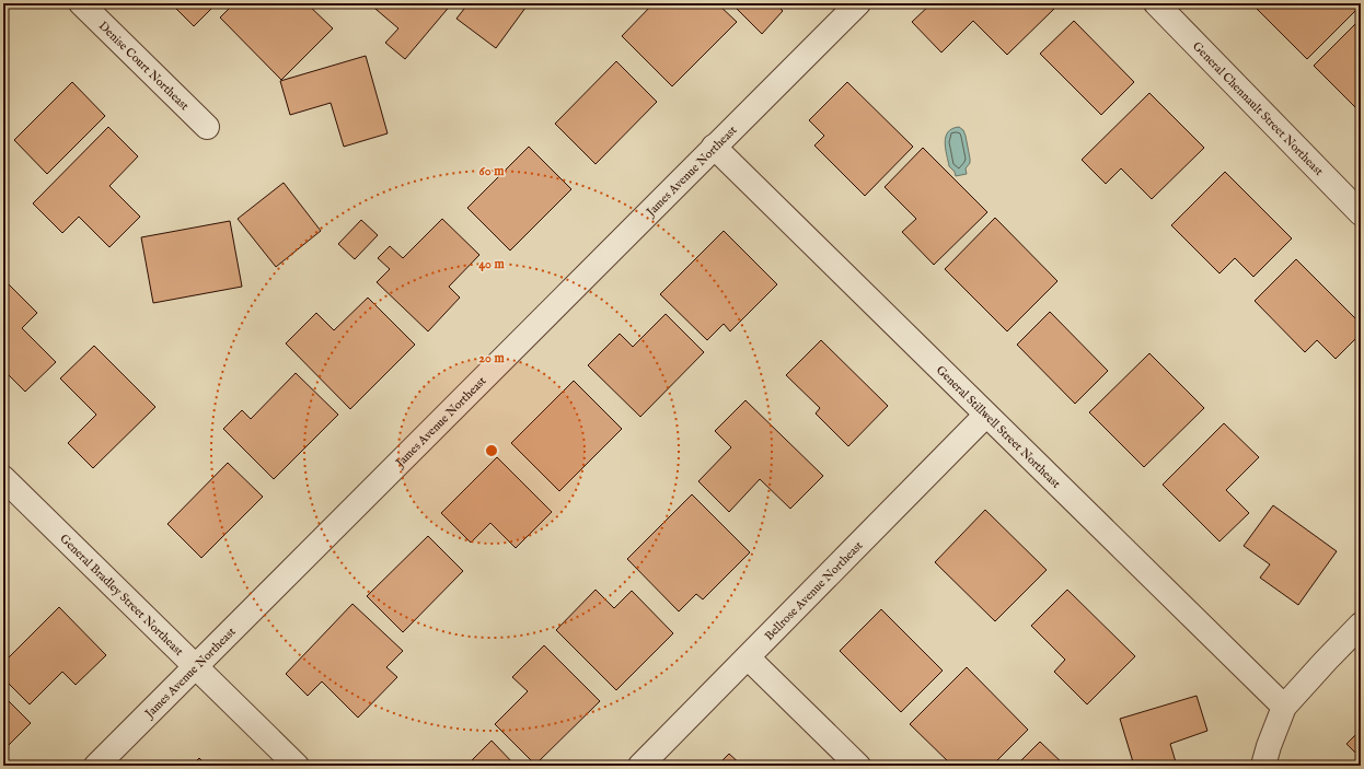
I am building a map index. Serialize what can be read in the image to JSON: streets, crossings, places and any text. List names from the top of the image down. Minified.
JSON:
{"streets":{"street":["Denise Court Northeast","General Chennault Street Northeast","James Avenue Northeast","General Stillwell Street Northeast","Bellrose Avenue Northeast","General Bradley Street Northeast"]},"crossings":[["James Avenue Northeast","General Stillwell Street Northeast"],["James Avenue Northeast","General Bradley Street Northeast"],["General Stillwell Street Northeast","Bellrose Avenue Northeast"]],"rings":["60 m","40 m","20 m"]}
